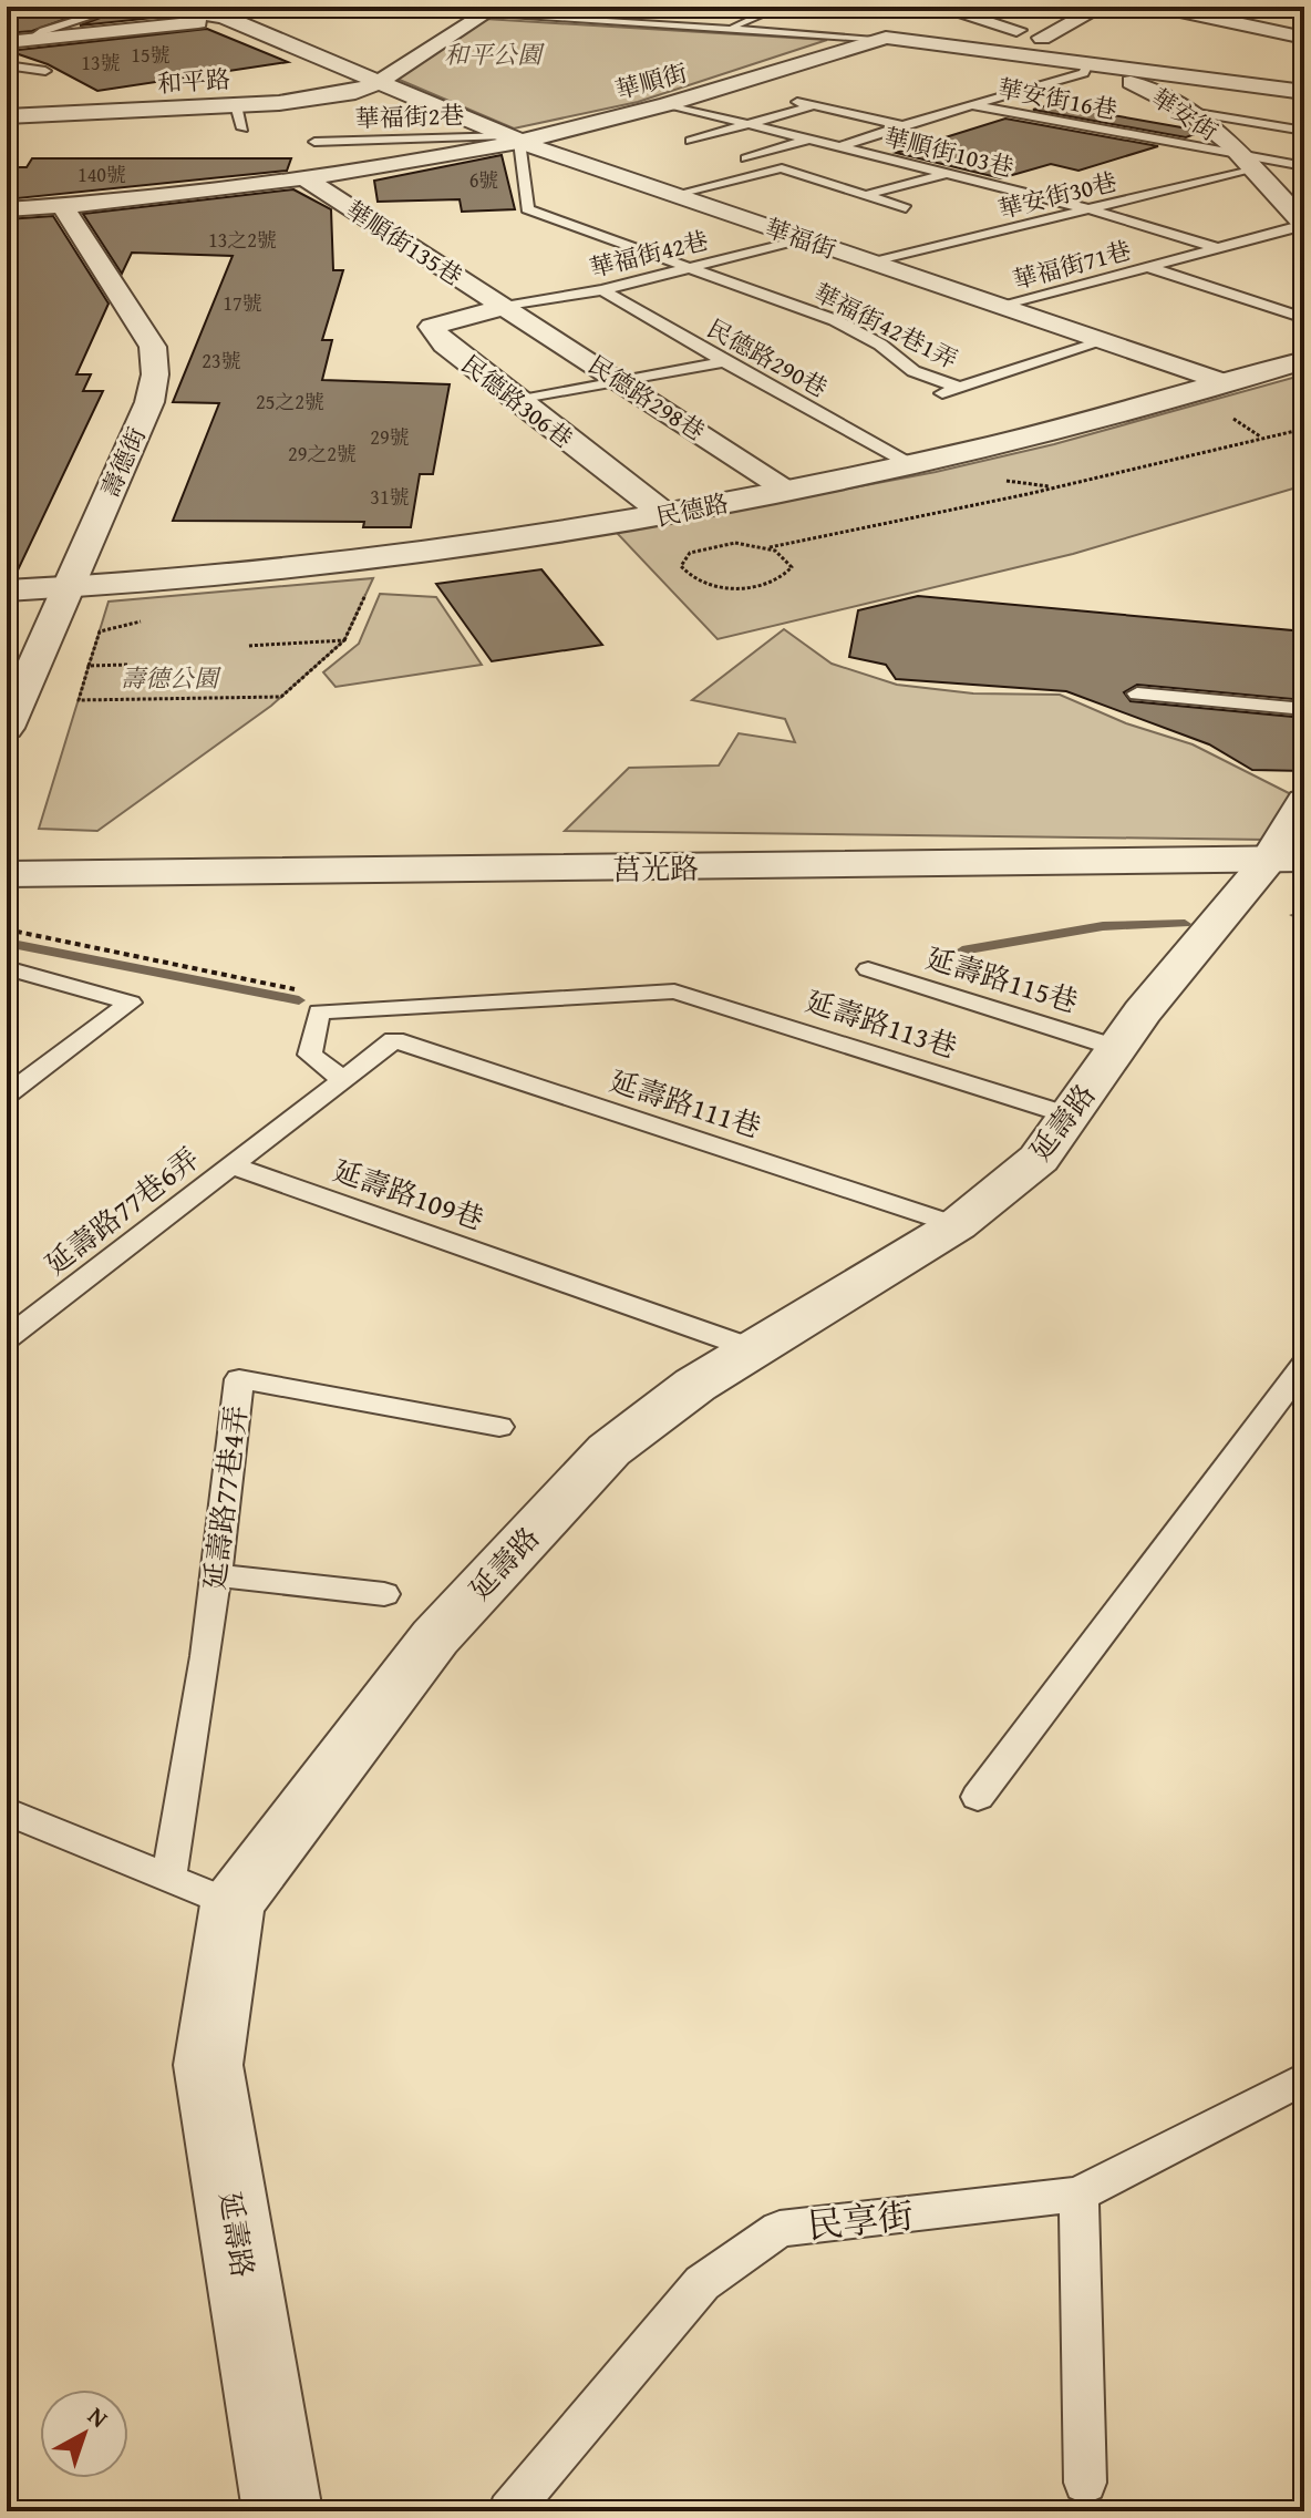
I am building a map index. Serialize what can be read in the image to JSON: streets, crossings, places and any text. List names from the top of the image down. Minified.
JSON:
{"streets":{"street":["和平路","華順街","華安街","華福街","華順街135巷","民德路298巷","民德路306巷","壽德街","民德路","莒光路","延壽路"],"lane":["華安街16巷","華福街2巷","華順街103巷","華安街30巷","華福街42巷","華福街71巷","華福街42巷1弄","民德路290巷","延壽路115巷","延壽路113巷","延壽路111巷","延壽路109巷","延壽路77巷6弄","延壽路77巷4弄","民享街"]},"crossings":[["和平路","華福街"],["華順街","華安街16巷"],["華順街","華安街"],["華順街","華福街2巷"],["華順街","華順街103巷"],["華順街","華福街"],["華順街","華順街135巷"],["華順街","華福街42巷1弄"],["華順街","壽德街"],["華安街16巷","華安街"],["華安街16巷","華順街103巷"],["華安街16巷","華安街30巷"],["華安街","華安街30巷"],["華福街2巷","華福街"],["華福街2巷","華福街42巷1弄"],["華順街103巷","華安街30巷"],["華安街30巷","華福街"],["華福街","華福街42巷"],["華福街","華福街71巷"],["華福街","華福街42巷1弄"],["華福街","民德路"],["華順街135巷","華福街42巷"],["華順街135巷","民德路298巷"],["華順街135巷","民德路306巷"],["華福街42巷","華福街42巷1弄"],["華福街42巷","民德路290巷"],["華福街42巷","民德路298巷"],["華福街42巷","民德路306巷"],["民德路290巷","民德路"],["民德路298巷","民德路306巷"],["民德路298巷","民德路"],["民德路306巷","民德路"],["壽德街","民德路"],["莒光路","延壽路"],["延壽路115巷","延壽路"],["延壽路113巷","延壽路"],["延壽路111巷","延壽路"],["延壽路","延壽路109巷"],["延壽路109巷","延壽路77巷6弄"]],"parks":["和平公園","壽德公園"],"house_numbers":["15號","13號","140號","6號","13之2號","17號","23號","25之2號","29號","29之2號","31號"],"north":"top right"}
